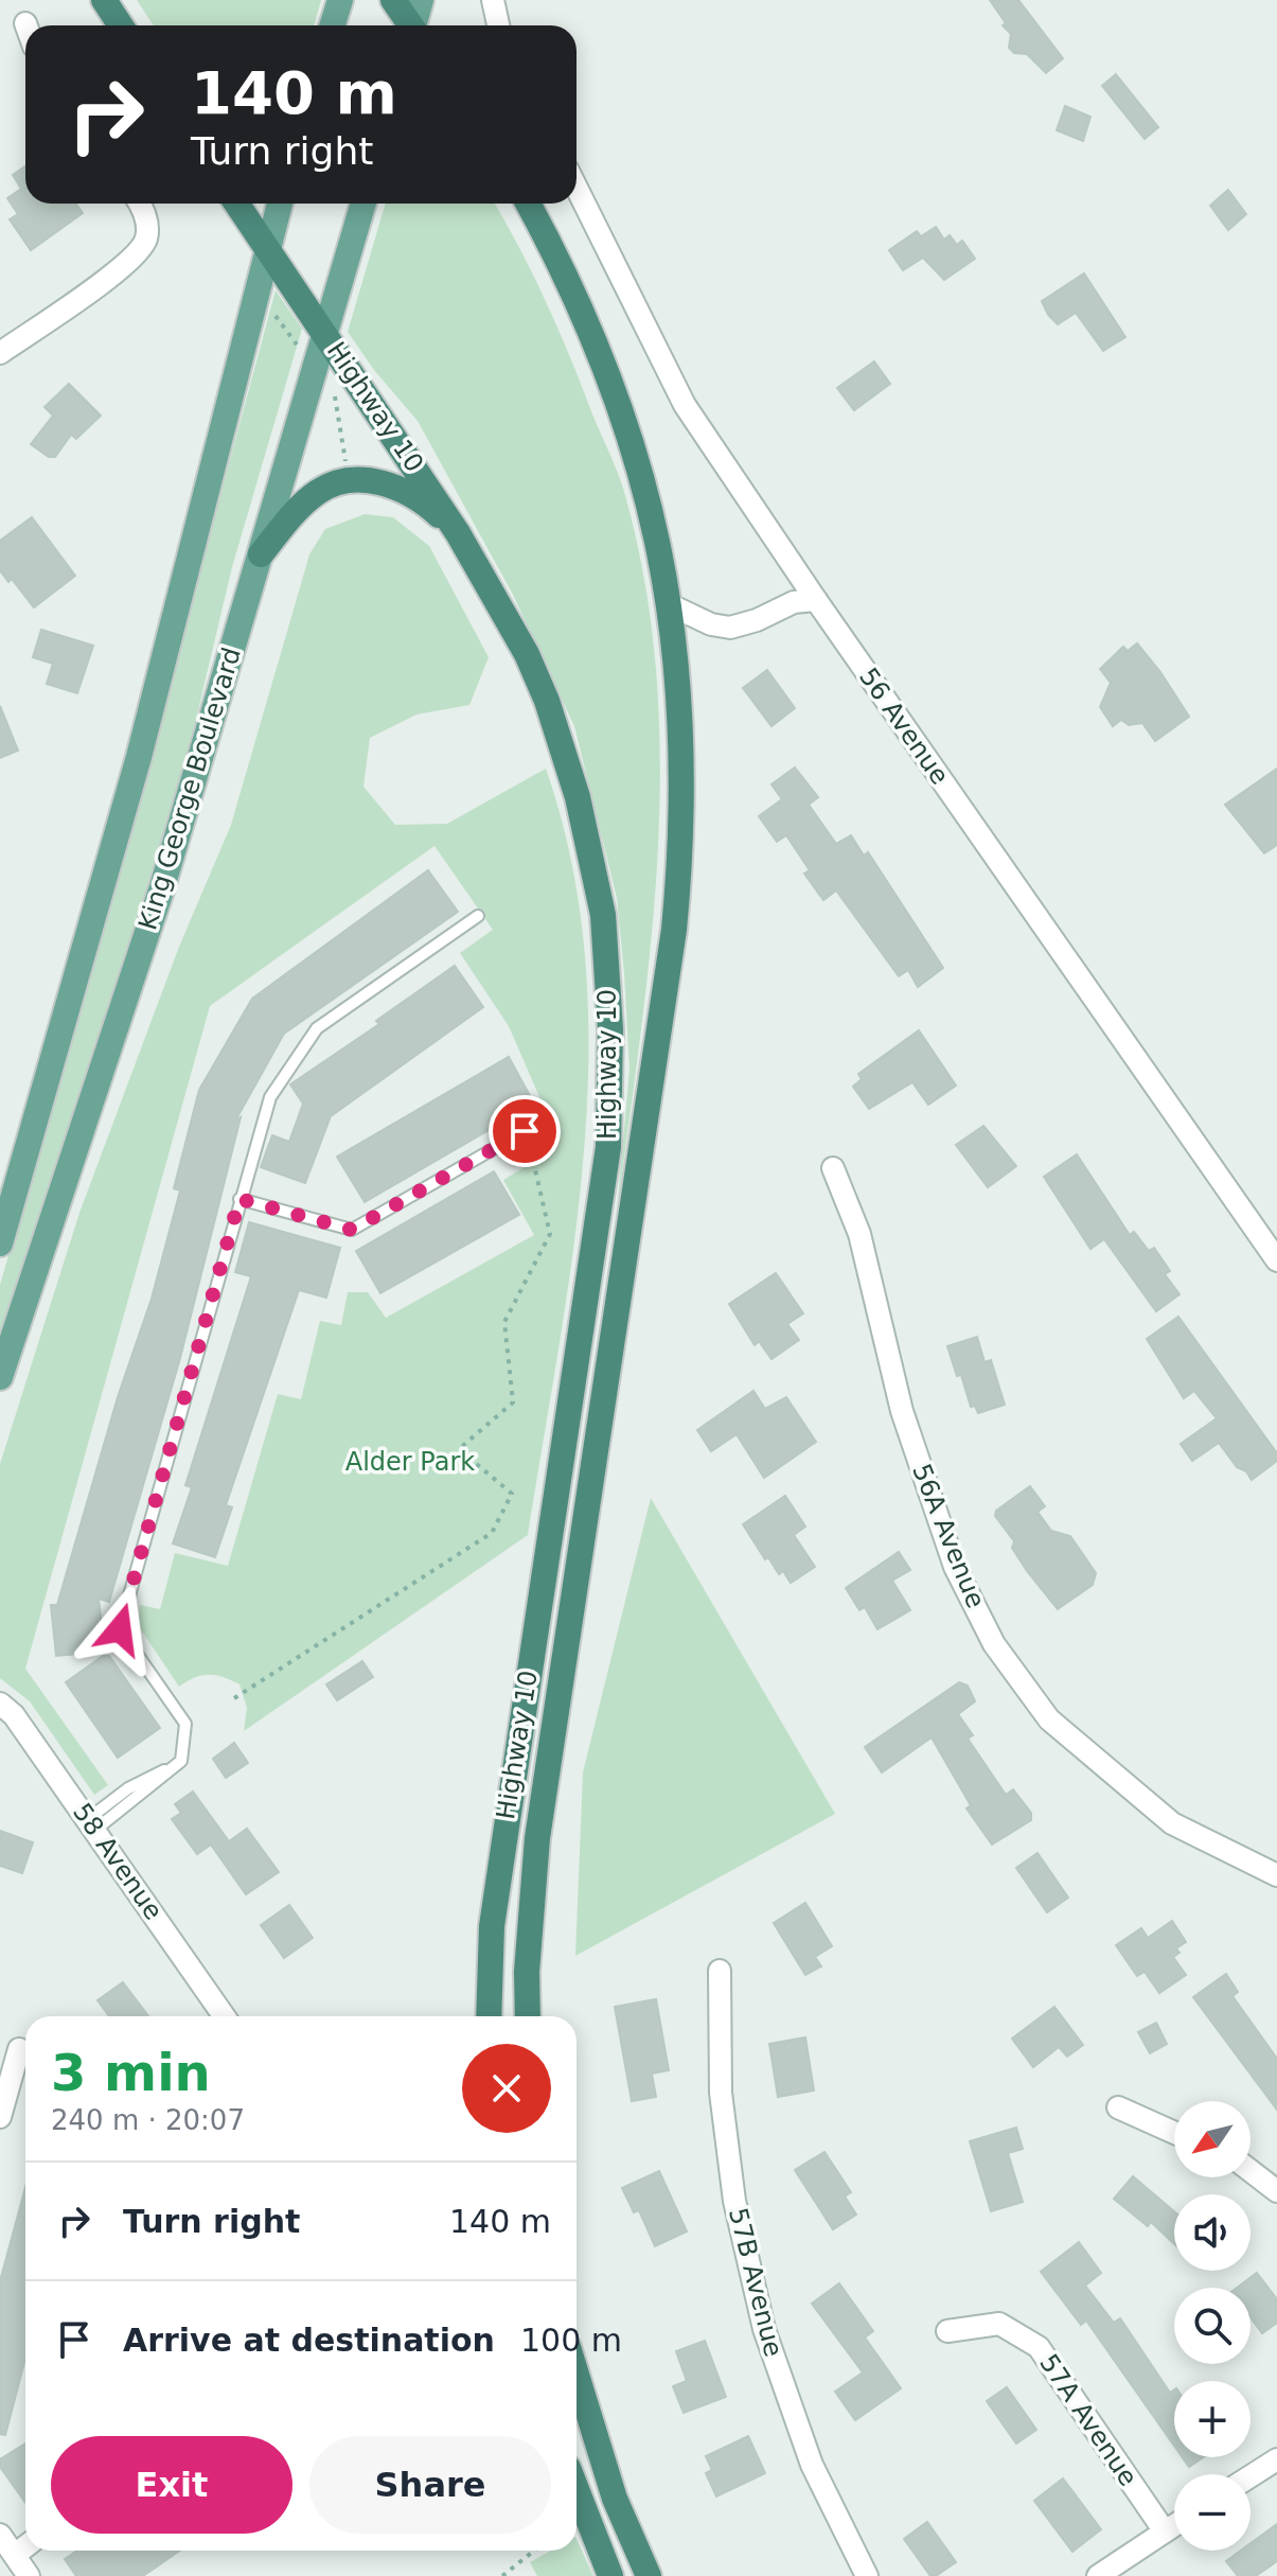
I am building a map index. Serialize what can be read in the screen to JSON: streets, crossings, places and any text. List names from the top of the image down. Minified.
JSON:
{"streets":{"highway":["Highway 10"],"main road":["King George Boulevard"],"street":["56 Avenue","56A Avenue","58 Avenue","57B Avenue","57A Avenue"]},"crossings":[["Highway 10","King George Boulevard"]],"parks":["Alder Park"],"north":"bottom left","page":{"turn":["140 m","Turn right"],"heading":["3 min","240 m · 20:07"],"map_buttons":["+","−"],"list":[{"name":"Turn right","value":"140 m"},{"name":"Arrive at destination","value":"100 m"}],"buttons":["Exit","Share"]}}
